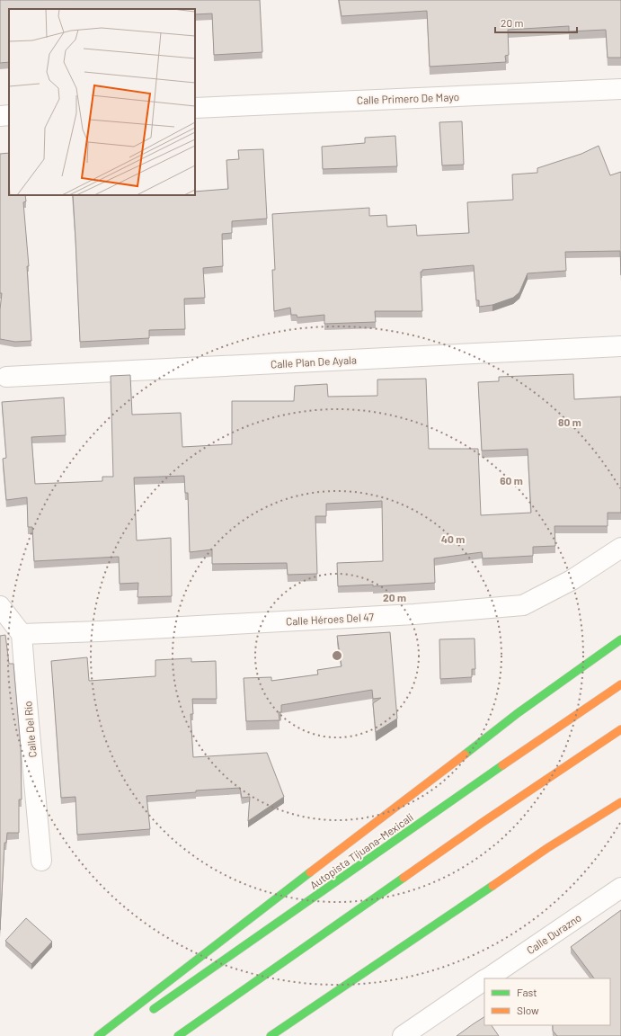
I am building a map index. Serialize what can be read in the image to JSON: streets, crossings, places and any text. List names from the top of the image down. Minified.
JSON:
{"streets":{"highway":["Autopista Tijuana-Mexicali"],"street":["Calle Primero De Mayo","Calle Plan De Ayala","Calle Héroes Del 47","Calle Del Río","Calle Durazno"]},"crossings":[["Calle Héroes Del 47","Calle Del Río"]],"legend":["Fast","Slow"],"scale_bar":"20 m","rings":["80 m","60 m","40 m","20 m"]}
